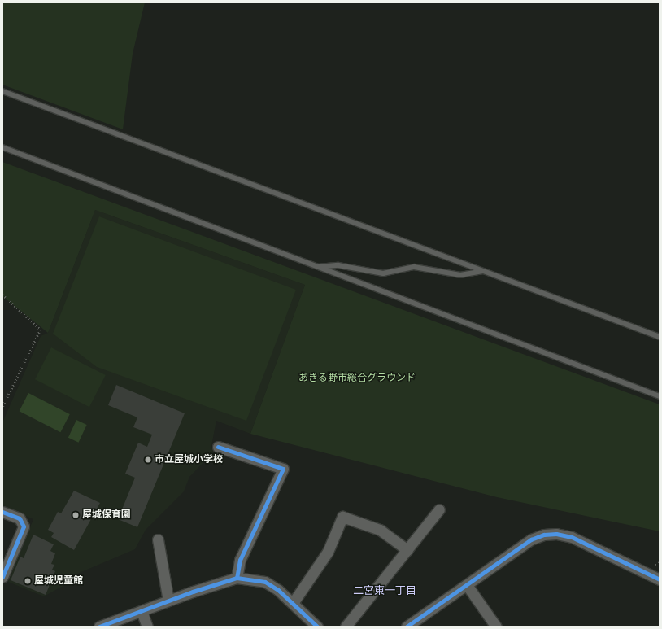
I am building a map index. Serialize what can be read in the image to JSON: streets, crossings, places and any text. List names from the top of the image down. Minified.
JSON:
{"districts":["二宮東一丁目"],"parks":["あきる野市総合グラウンド"],"places":["市立屋城小学校","屋城保育園","屋城児童館"]}
